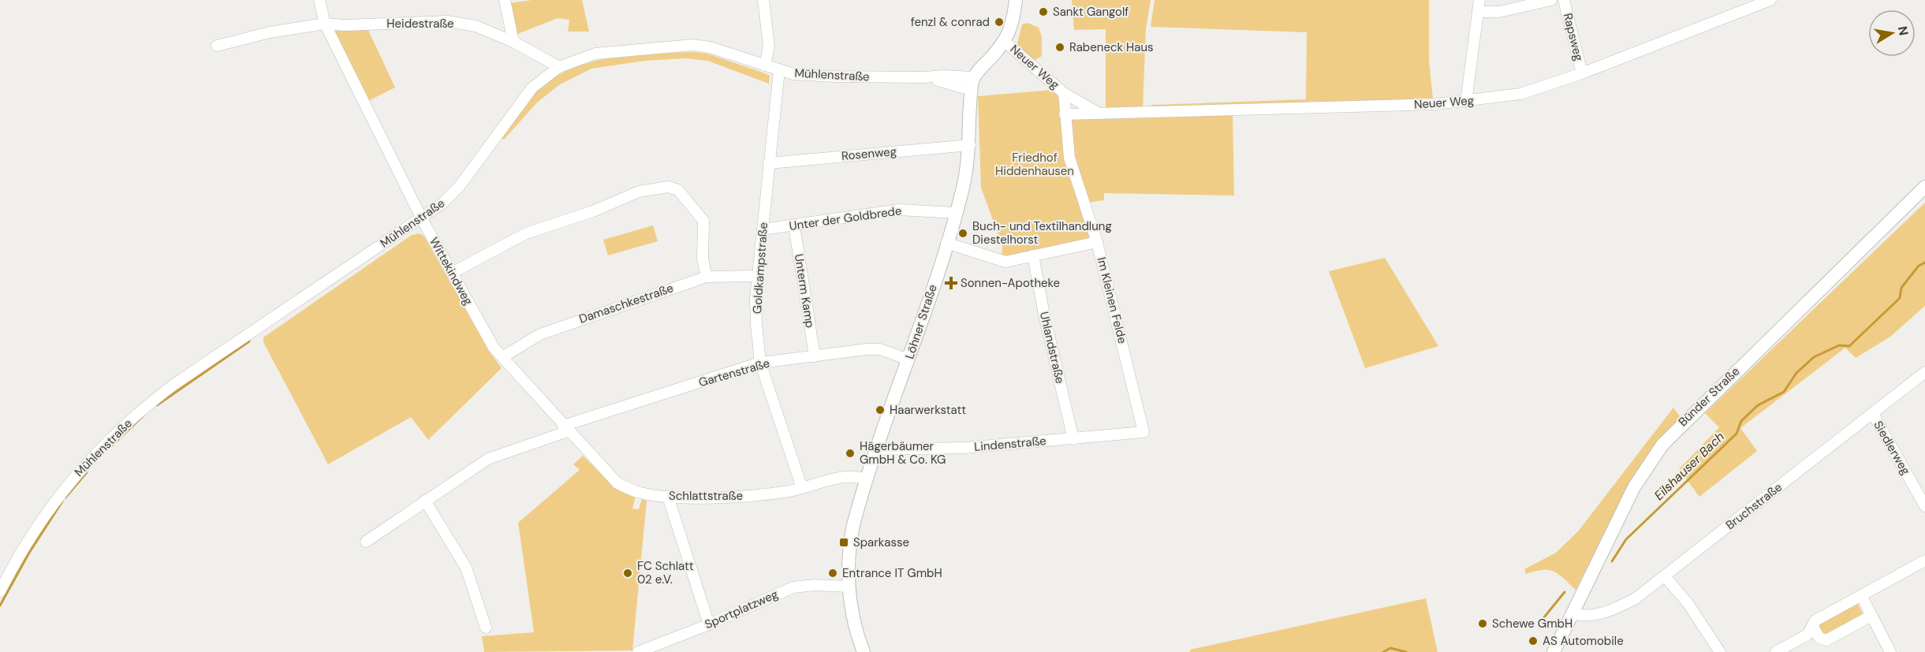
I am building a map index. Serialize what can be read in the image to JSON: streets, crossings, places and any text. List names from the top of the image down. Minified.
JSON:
{"streets":{"main road":["Löhner Straße","Bünder Straße"],"street":["Heidestraße","Rapsweg","Neuer Weg","Mühlenstraße","Rosenweg","Unter der Goldbrede","Goldkampstraße","Wittekindweg","Unterm Kamp","Im Kleinen Felde","Damaschkestraße","Uhlandstraße","Gartenstraße","Lindenstraße","Siedlerweg","Schlattstraße","Bruchstraße","Sportplatzweg"]},"crossings":[["Heidestraße","Mühlenstraße"],["Heidestraße","Wittekindweg"],["Rapsweg","Neuer Weg"],["Neuer Weg","Im Kleinen Felde"],["Mühlenstraße","Goldkampstraße"],["Mühlenstraße","Wittekindweg"],["Mühlenstraße","Löhner Straße"],["Rosenweg","Goldkampstraße"],["Rosenweg","Löhner Straße"],["Unter der Goldbrede","Goldkampstraße"],["Unter der Goldbrede","Unterm Kamp"],["Unter der Goldbrede","Löhner Straße"],["Goldkampstraße","Damaschkestraße"],["Goldkampstraße","Gartenstraße"],["Goldkampstraße","Schlattstraße"],["Wittekindweg","Damaschkestraße"],["Wittekindweg","Gartenstraße"],["Wittekindweg","Schlattstraße"],["Unterm Kamp","Gartenstraße"],["Im Kleinen Felde","Lindenstraße"],["Löhner Straße","Gartenstraße"],["Löhner Straße","Lindenstraße"],["Löhner Straße","Schlattstraße"],["Löhner Straße","Sportplatzweg"],["Uhlandstraße","Lindenstraße"],["Gartenstraße","Schlattstraße"],["Bünder Straße","Bruchstraße"],["Siedlerweg","Bruchstraße"]],"water":["Eilshauser Bach"],"parks":["Friedhof Hiddenhausen"],"places":{"other":["Sankt Gangolf","fenzl & conrad","Rabeneck Haus","Buch- und Textilhandlung Diestelhorst","Haarwerkstatt","Hägerbäumer GmbH & Co. KG","FC Schlatt 02 e.V.","Entrance IT GmbH","Schewe GmbH","AS Automobile"],"health":["Sonnen-Apotheke"],"transit":["Sparkasse"]},"north":"right"}
